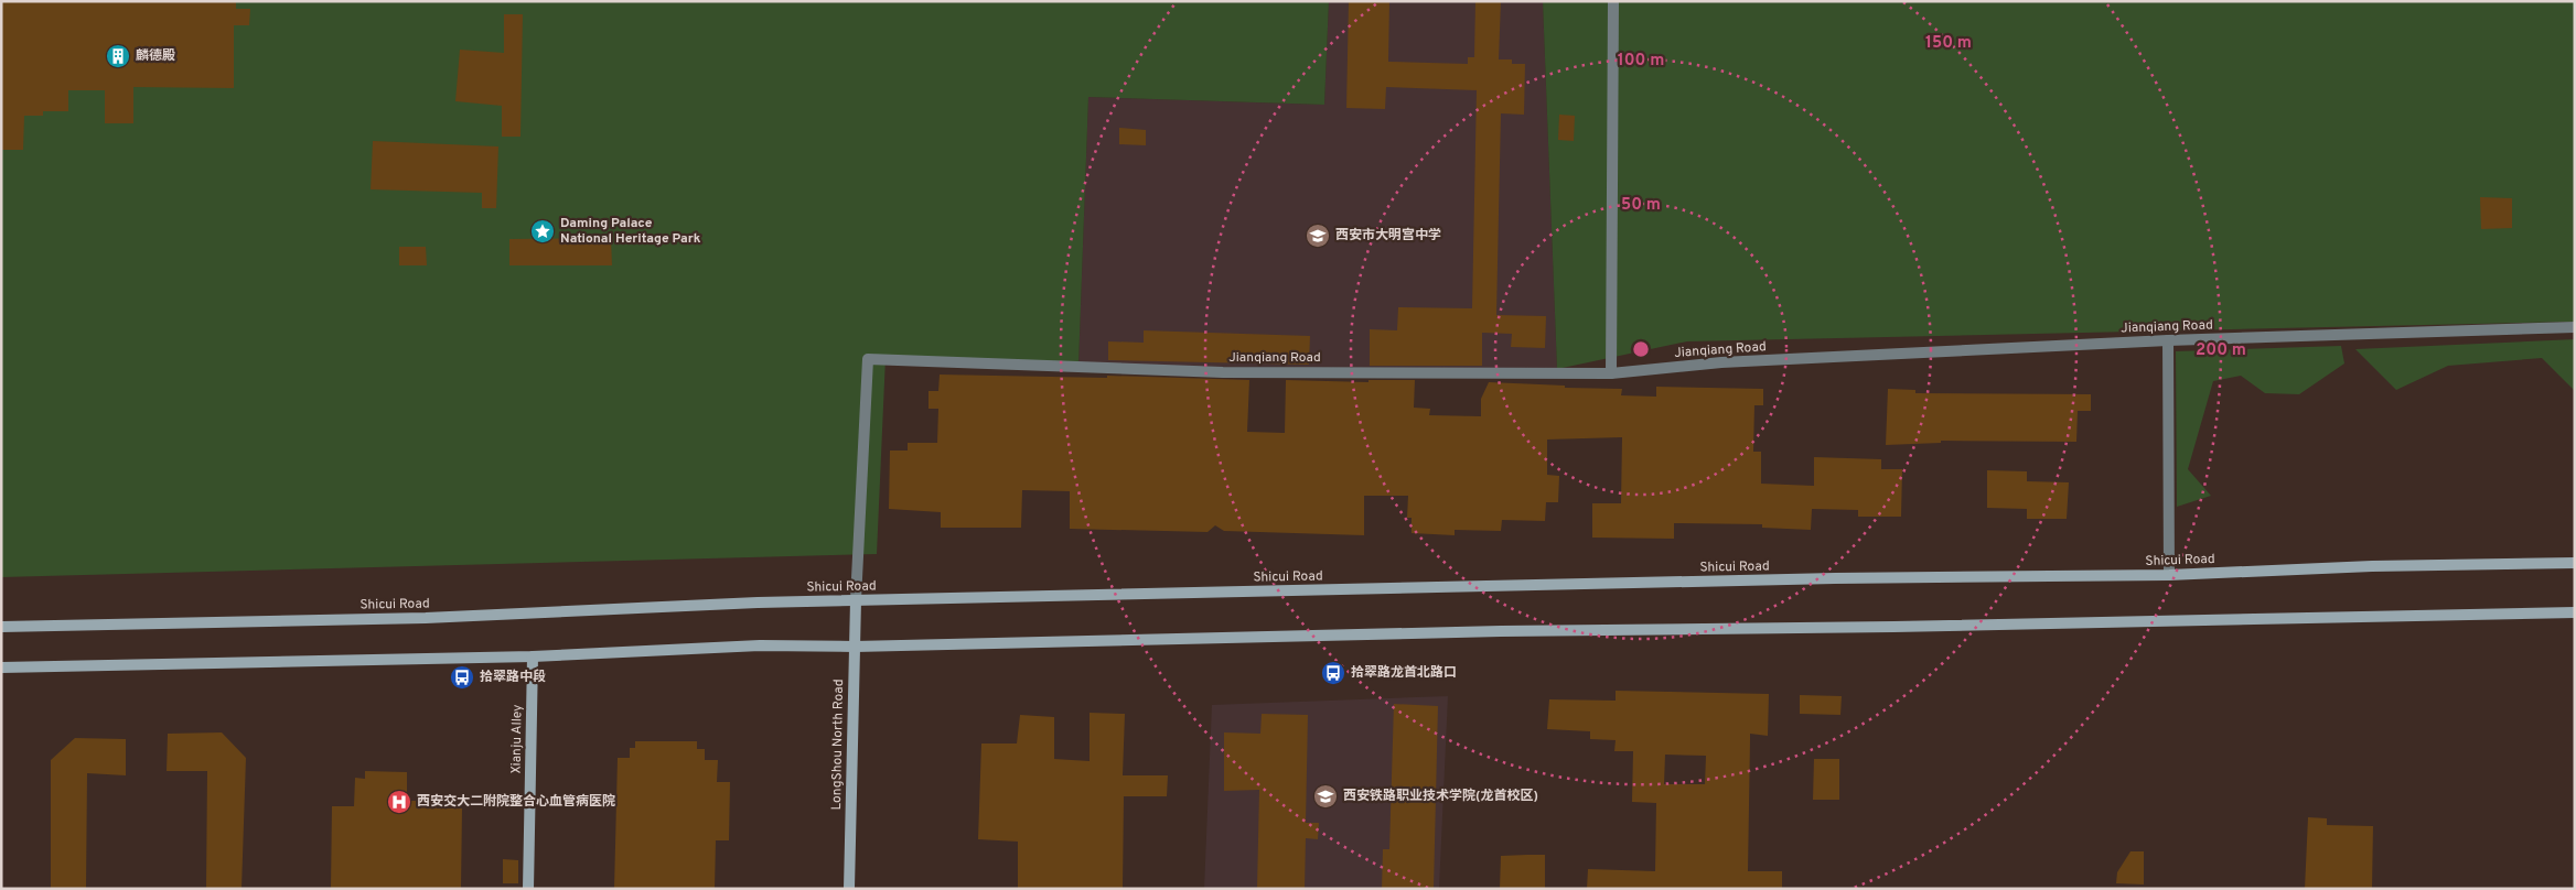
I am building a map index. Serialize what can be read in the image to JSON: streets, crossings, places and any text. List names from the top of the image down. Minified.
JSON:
{"streets":{"main road":["Shicui Road","Xianju Alley","LongShou North Road"],"street":["Jianqiang Road"]},"crossings":[["Jianqiang Road","Shicui Road"],["Jianqiang Road","LongShou North Road"],["Shicui Road","LongShou North Road"]],"places":{"building":["麟德殿"],"place":["Daming Palace National Heritage Park"],"school or university":["西安市大明宫中学","西安铁路职业技术学院(龙首校区)"],"bus stop":["拾翠路龙首北路口","拾翠路中段"],"hospital":["西安交大二附院整合心血管病医院"]},"rings":["150 m","100 m","50 m","200 m"]}
